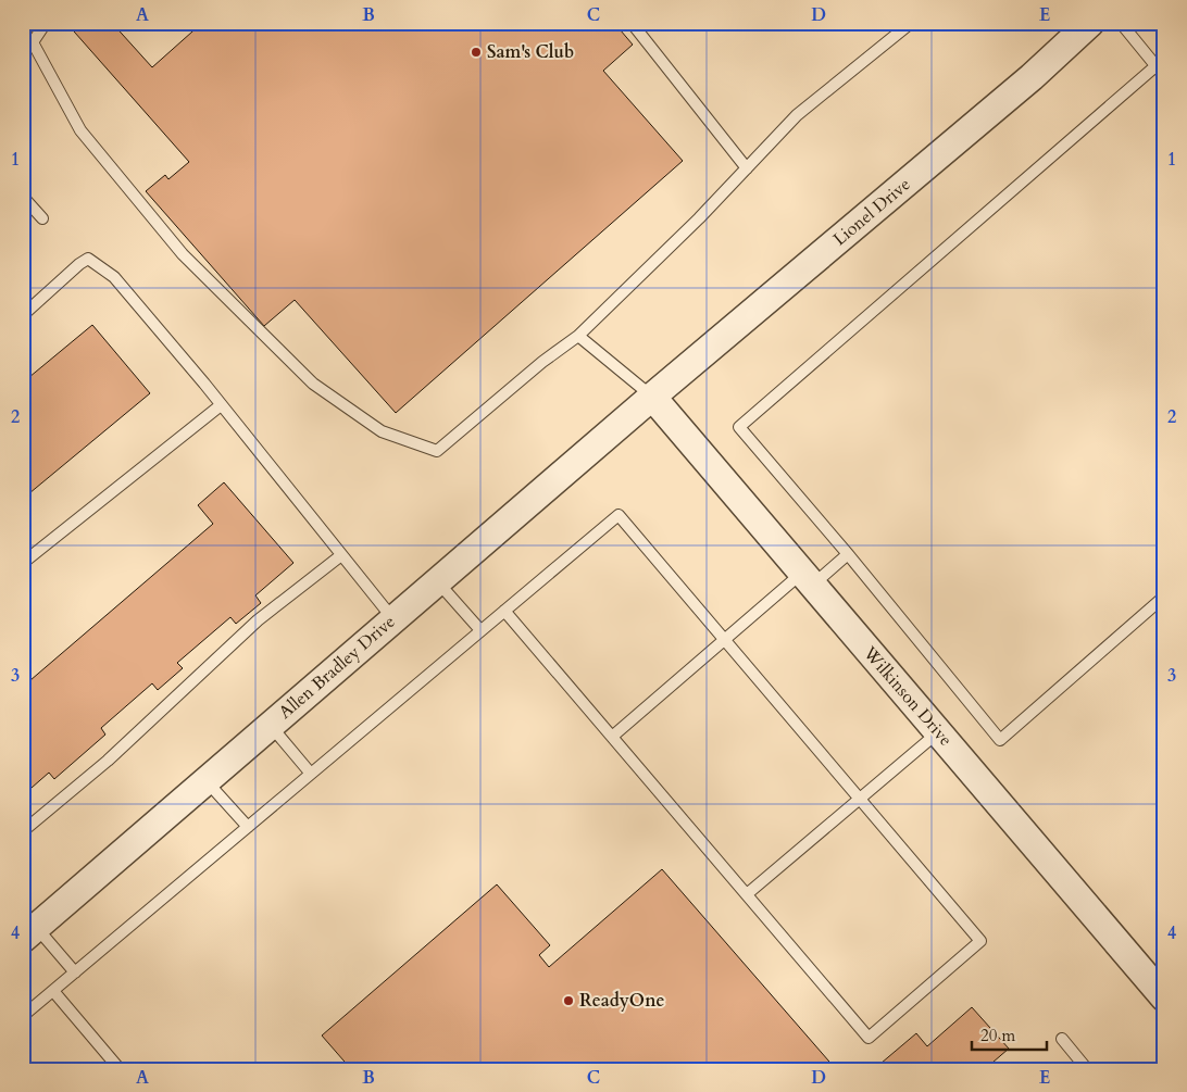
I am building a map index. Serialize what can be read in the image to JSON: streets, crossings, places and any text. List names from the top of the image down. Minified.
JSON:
{"streets":{"street":["Lionel Drive","Allen Bradley Drive","Wilkinson Drive"]},"crossings":[["Lionel Drive","Allen Bradley Drive"],["Lionel Drive","Wilkinson Drive"],["Allen Bradley Drive","Wilkinson Drive"]],"places":["Sam's Club","ReadyOne"],"scale_bar":"20 m","grid":{"columns":["A","B","C","D","E"],"rows":["1","2","3","4"]}}
